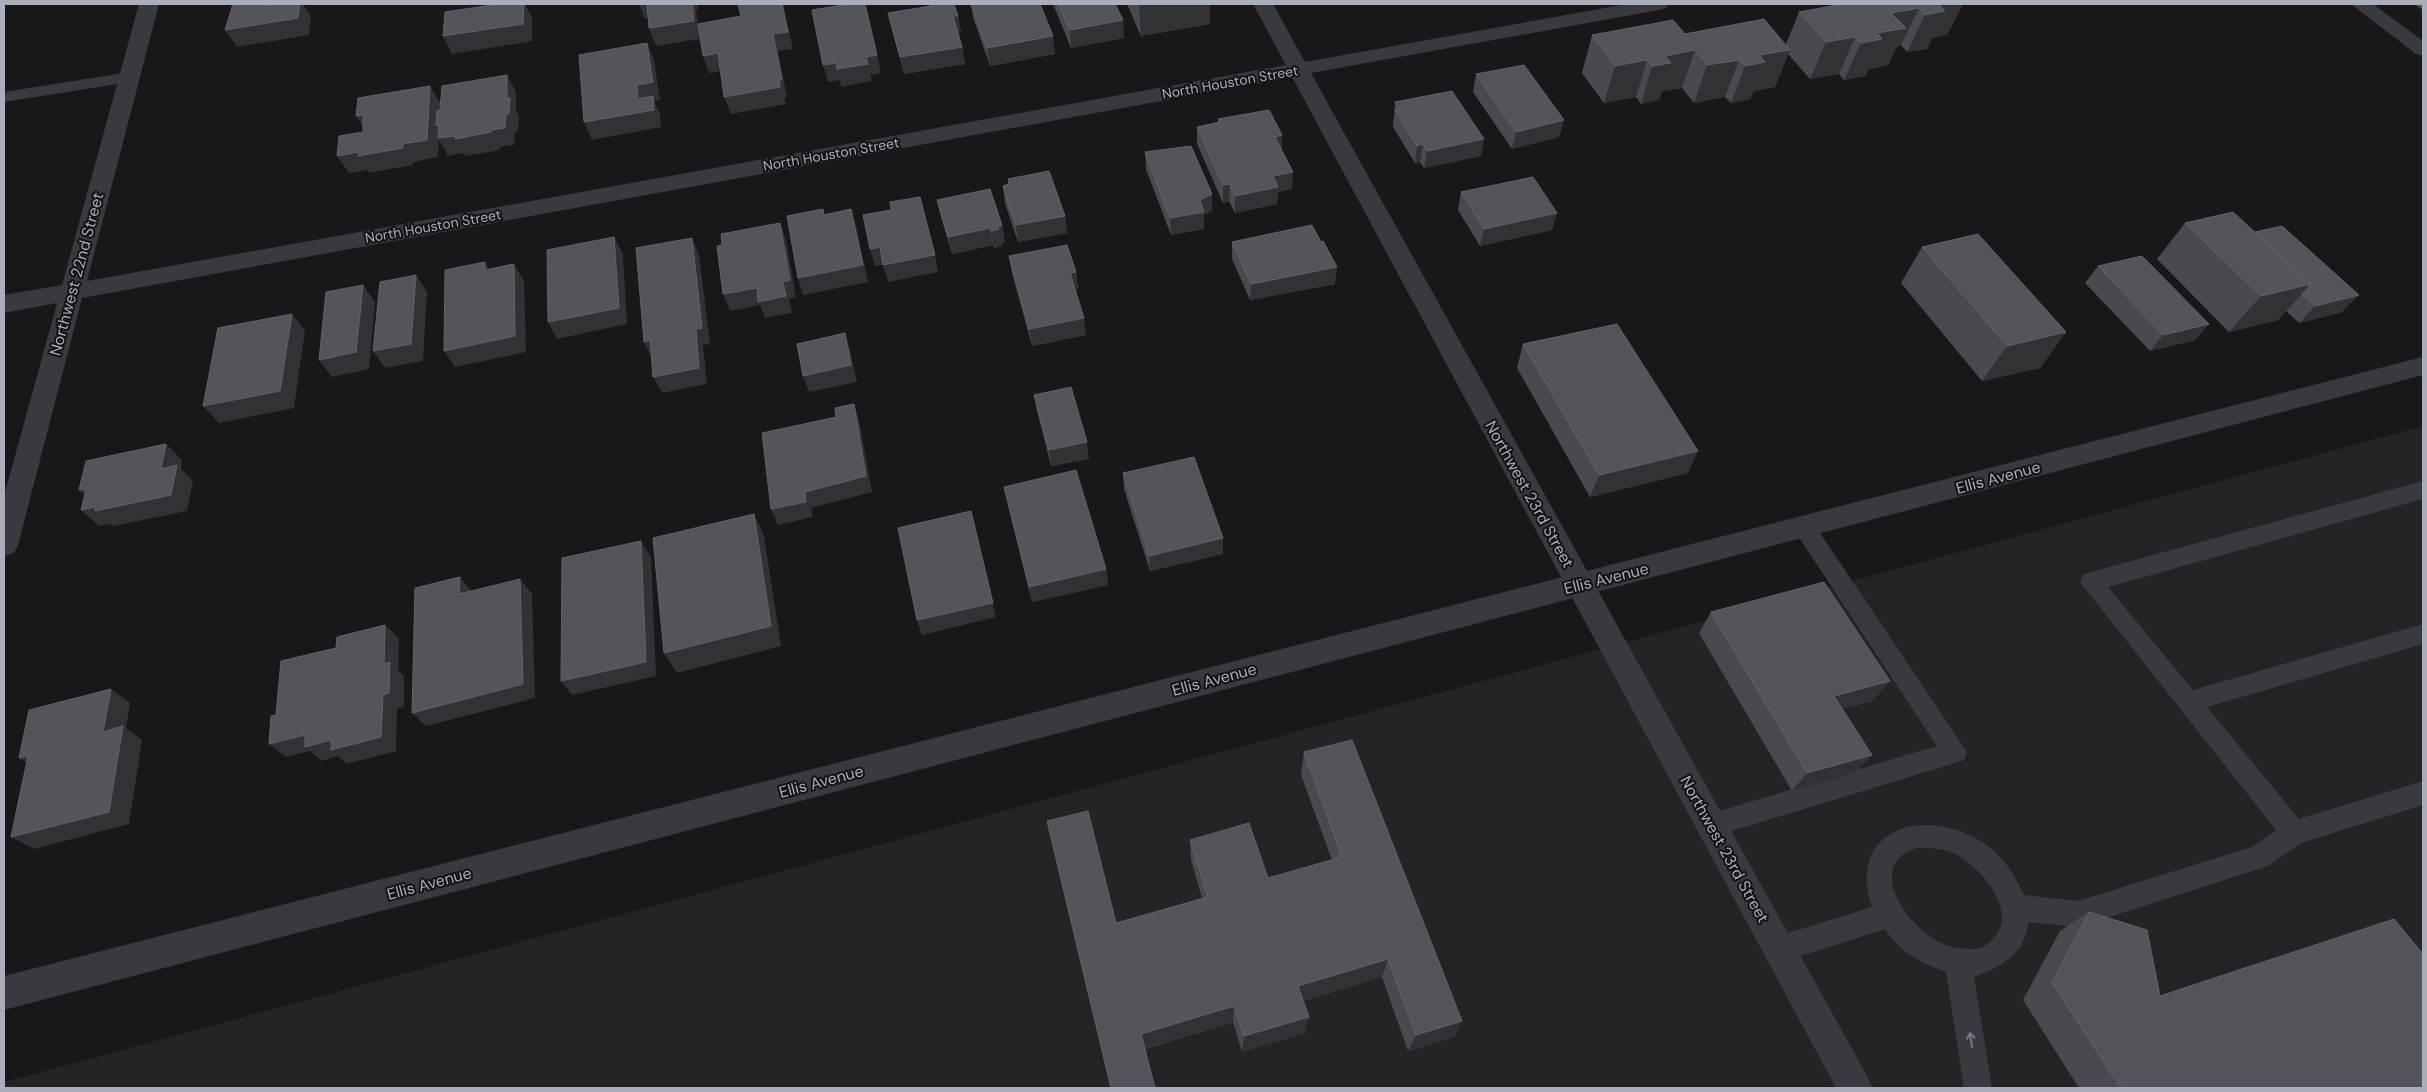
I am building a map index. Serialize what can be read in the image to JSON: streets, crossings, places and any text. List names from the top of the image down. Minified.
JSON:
{"streets":{"street":["North Houston Street","Northwest 22nd Street","Ellis Avenue","Northwest 23rd Street"]},"crossings":[["North Houston Street","Northwest 22nd Street"],["North Houston Street","Northwest 23rd Street"],["Ellis Avenue","Northwest 23rd Street"]]}
